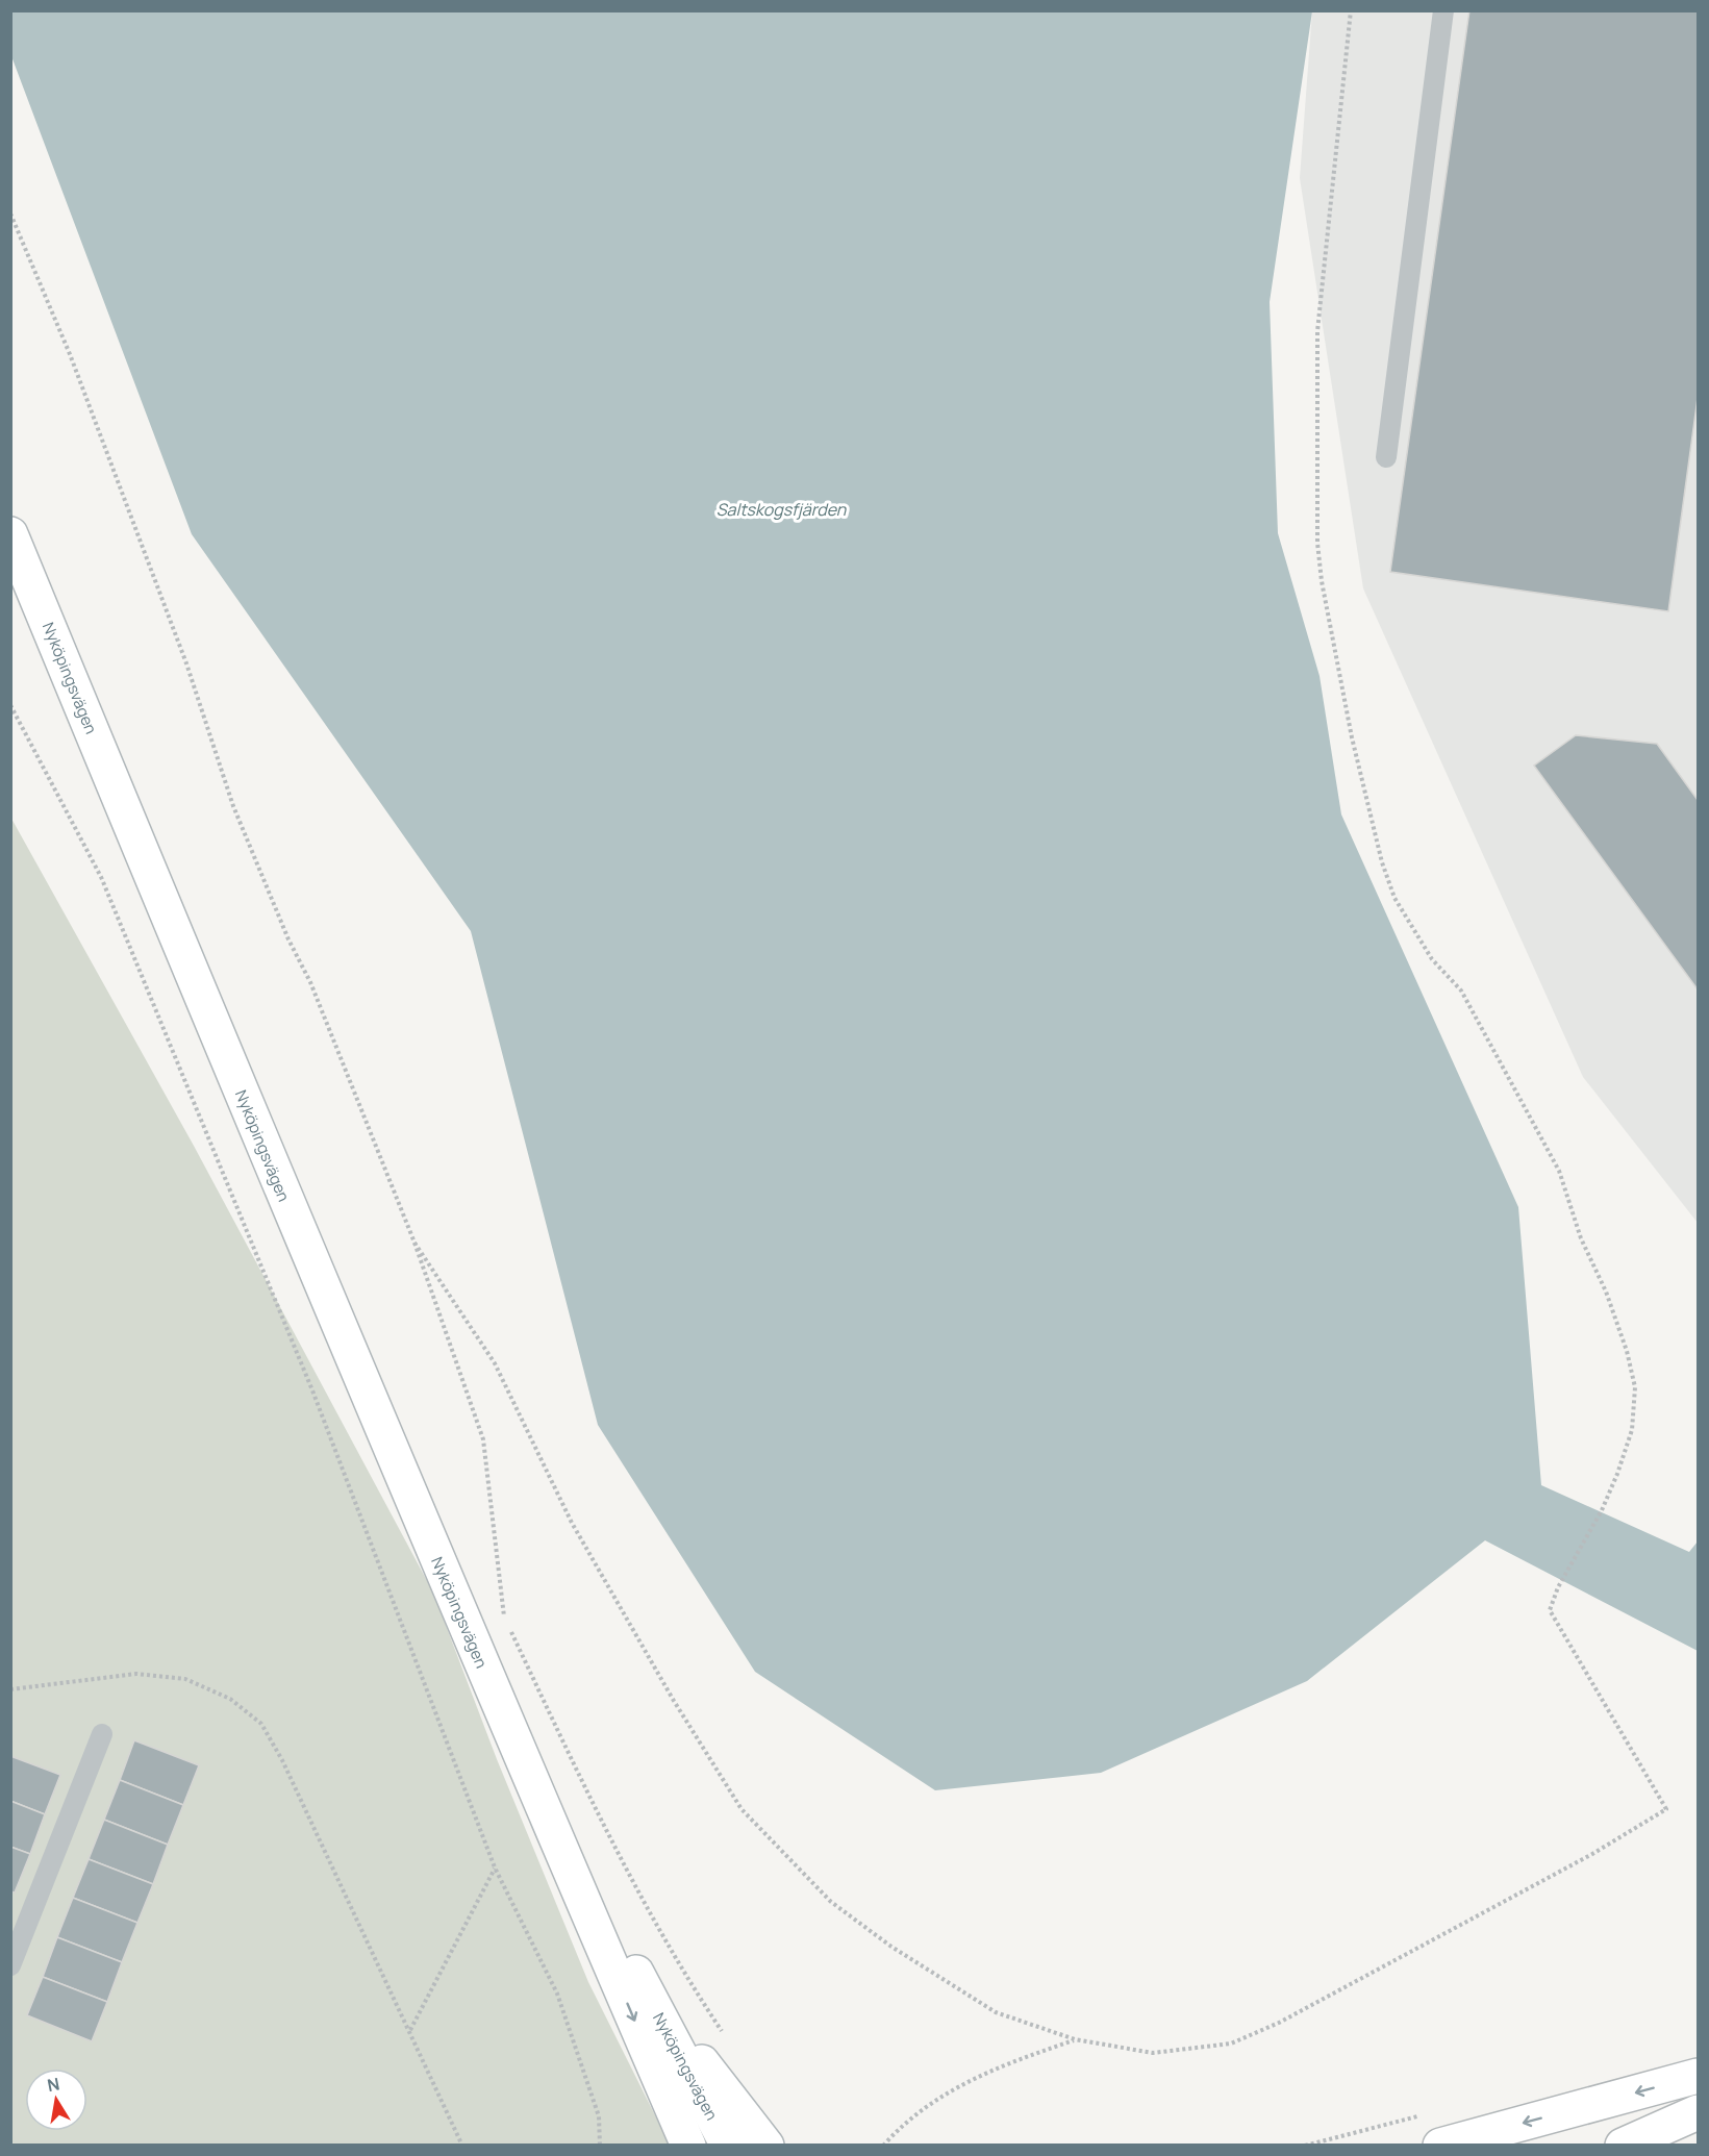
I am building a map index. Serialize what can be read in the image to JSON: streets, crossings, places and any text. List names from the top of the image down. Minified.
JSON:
{"streets":{"main road":["Nyköpingsvägen"]},"water":["Saltskogsfjärden"],"north":"top"}
